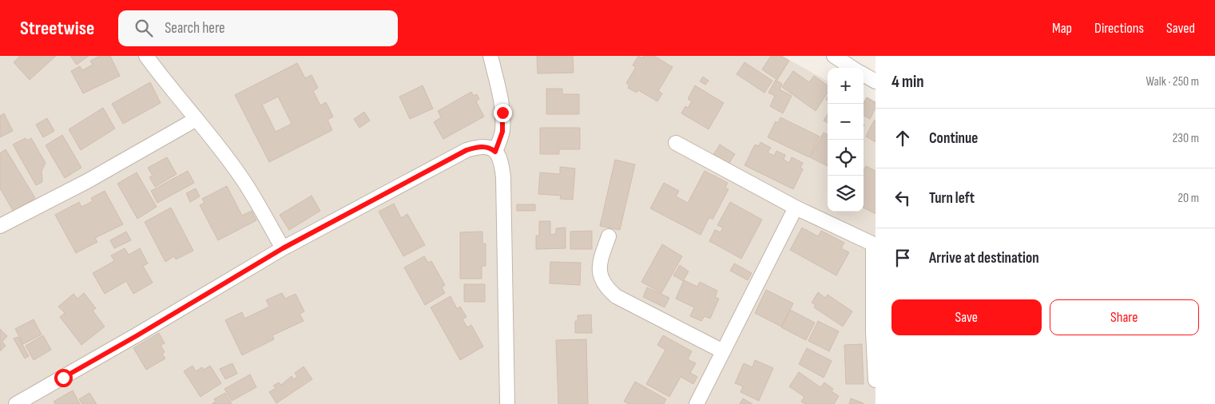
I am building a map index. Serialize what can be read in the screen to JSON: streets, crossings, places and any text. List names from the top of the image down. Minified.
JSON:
{"page":{"header":"Streetwise","search":"Search here","nav":["Map","Directions","Saved"],"heading":["4 min","Walk · 250 m"],"map_buttons":["+","−"],"list":[["Continue","230 m"],["Turn left","20 m"],"Arrive at destination"],"buttons":["Save","Share"]}}
